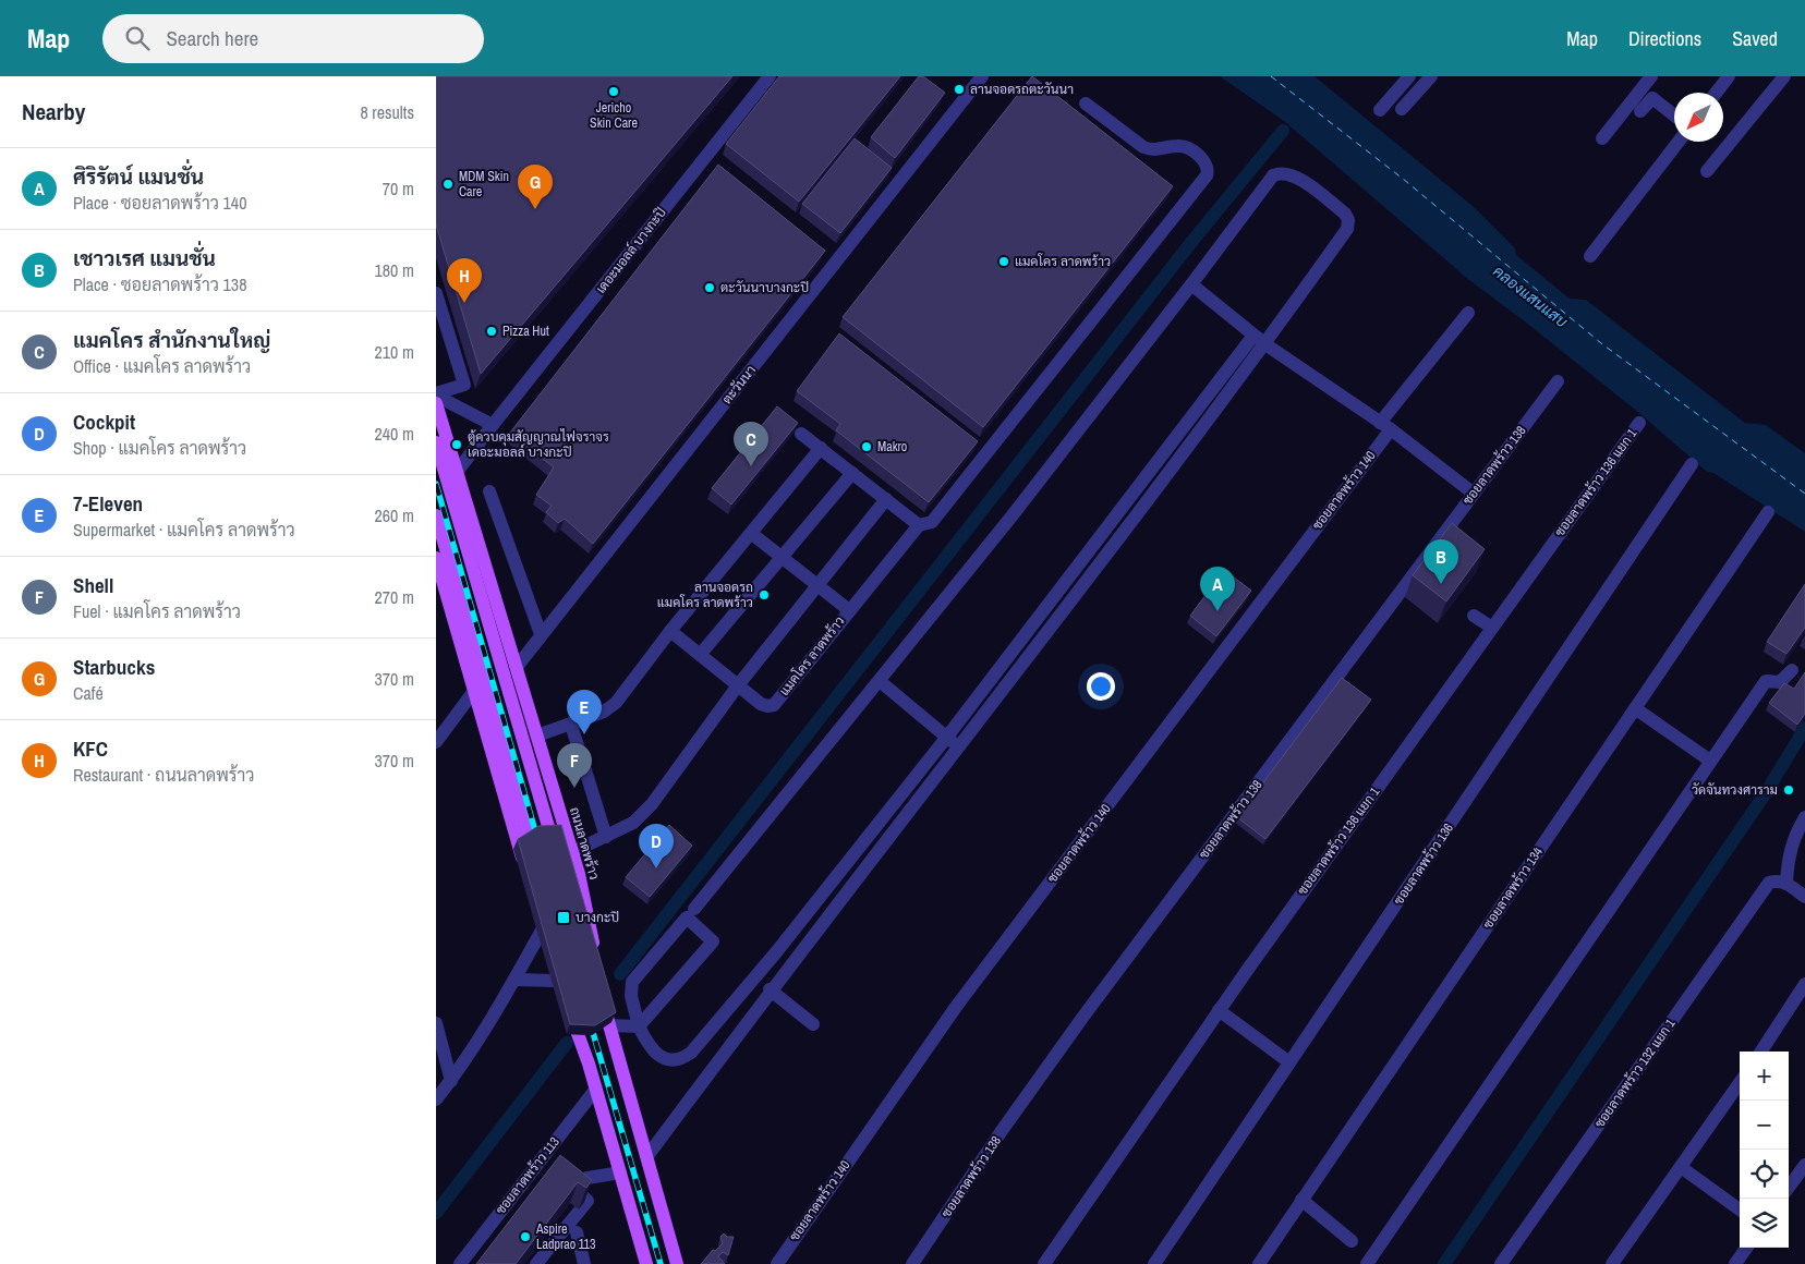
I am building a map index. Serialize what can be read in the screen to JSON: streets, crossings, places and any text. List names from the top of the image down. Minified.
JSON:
{"streets":{"main road":["ถนนลาดพร้าว"],"street":["เดอะมอลล์ บางกะปิ","ตะวันนา","ซอยลาดพร้าว 138","ซอยลาดพร้าว 136 แยก 1","ซอยลาดพร้าว 140","แมคโคร ลาดพร้าว","ซอยลาดพร้าว 136","ซอยลาดพร้าว 134","ซอยลาดพร้าว 132 แยก 1","ซอยลาดพร้าว 113"]},"crossings":[["เดอะมอลล์ บางกะปิ","ถนนลาดพร้าว"],["ตะวันนา","ถนนลาดพร้าว"]],"water":["คลองแสนแสบ"],"places":{"other":["ลานจอดรถตะวันนา","Jericho Skin Care","MDM Skin Care","แมคโคร ลาดพร้าว","ตะวันนาบางกะปิ","Pizza Hut","ตู้ควบคุมสัญญาณไฟจราจร เดอะมอลล์ บางกะปิ","Makro","ลานจอดรถ แมคโคร ลาดพร้าว","วัดจันทวงศาราม","Aspire Ladprao 113"],"transit":["บางกะปิ"]},"north":"bottom left","page":{"header":"Map","search":"Search here","nav":["Map","Directions","Saved"],"heading":["Nearby","8 results"],"list":[{"mark":"A","name":"ศิริรัตน์ แมนชั่น","note":"Place · ซอยลาดพร้าว 140","value":"70 m"},{"mark":"B","name":"เชาวเรศ แมนชั่น","note":"Place · ซอยลาดพร้าว 138","value":"180 m"},{"mark":"C","name":"แมคโคร สำนักงานใหญ่","note":"Office · แมคโคร ลาดพร้าว","value":"210 m"},{"mark":"D","name":"Cockpit","note":"Shop · แมคโคร ลาดพร้าว","value":"240 m"},{"mark":"E","name":"7-Eleven","note":"Supermarket · แมคโคร ลาดพร้าว","value":"260 m"},{"mark":"F","name":"Shell","note":"Fuel · แมคโคร ลาดพร้าว","value":"270 m"},{"mark":"G","name":"Starbucks","note":"Café","value":"370 m"},{"mark":"H","name":"KFC","note":"Restaurant · ถนนลาดพร้าว","value":"370 m"}],"pins":["G","H","C","B","A","E","F","D"],"map_buttons":["+","−"]}}
